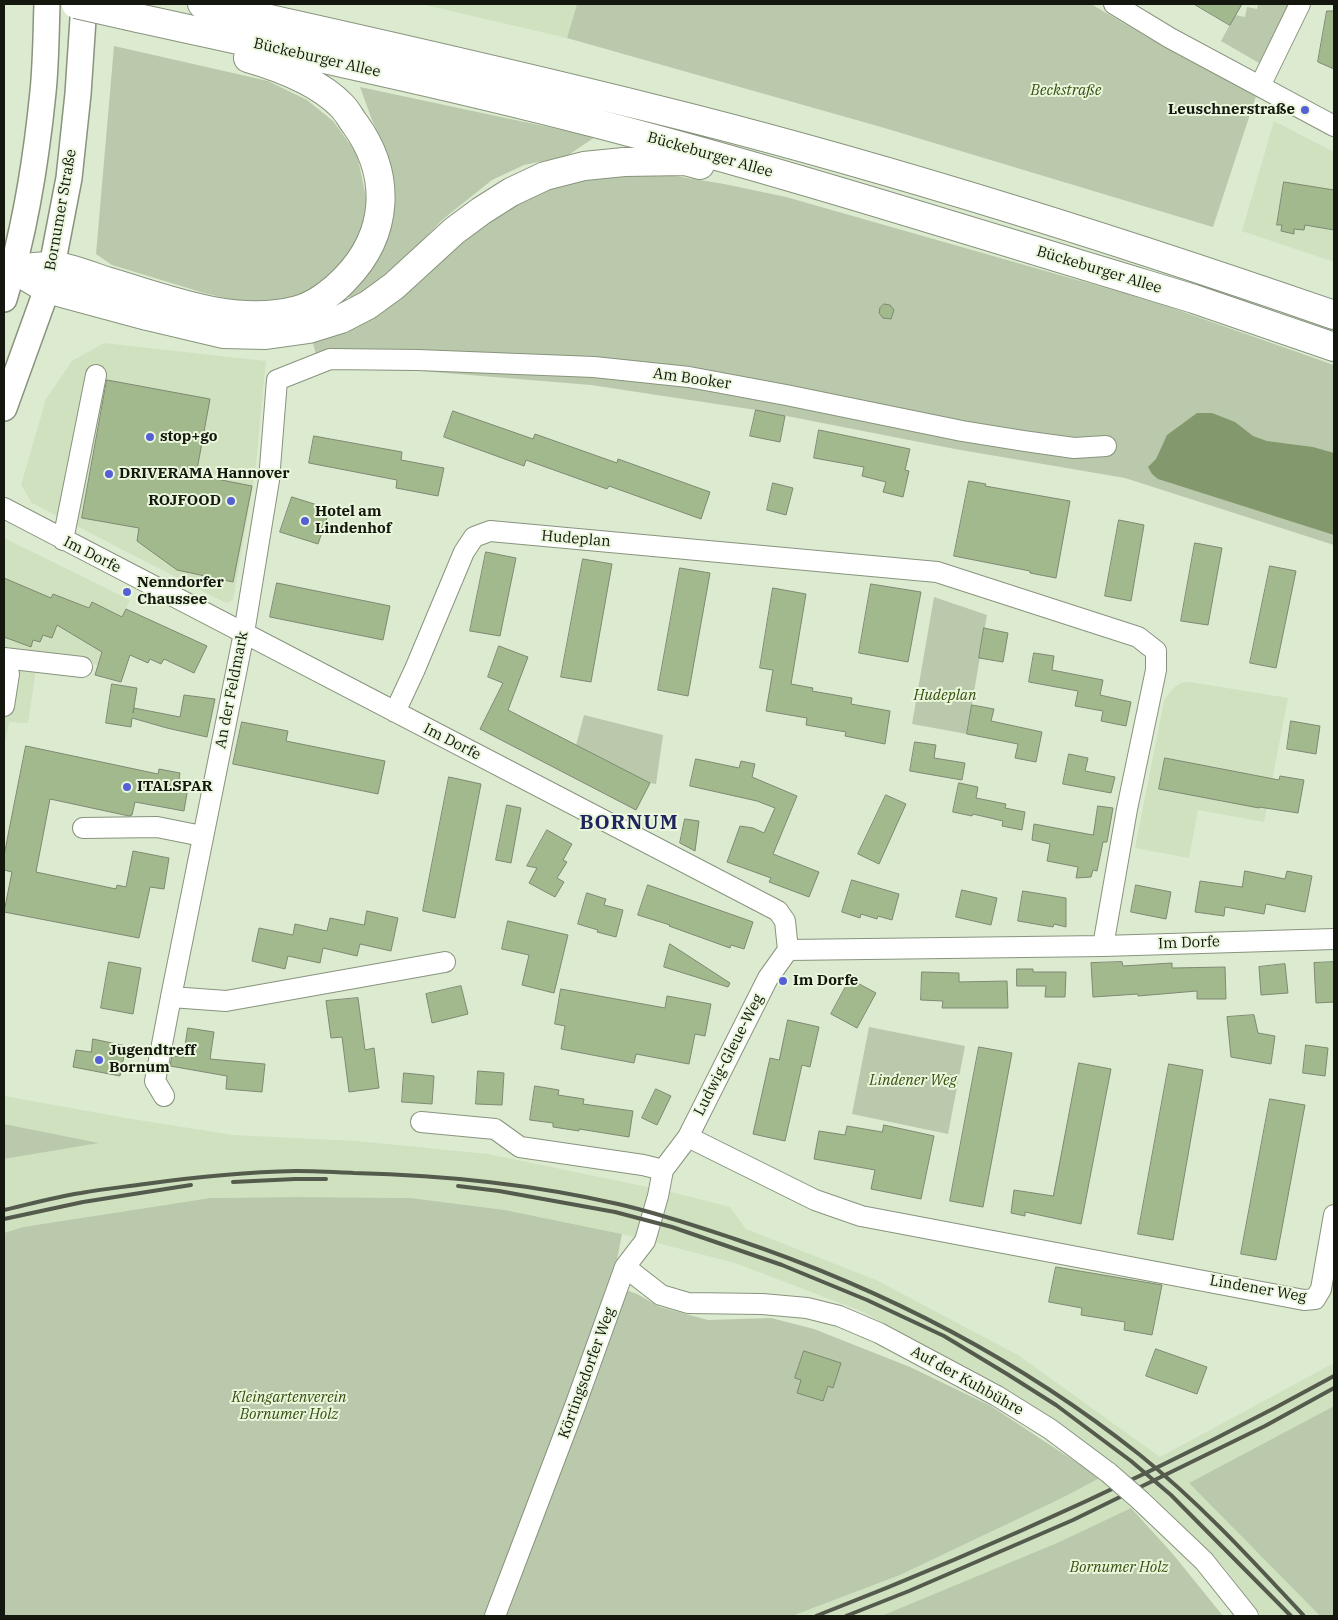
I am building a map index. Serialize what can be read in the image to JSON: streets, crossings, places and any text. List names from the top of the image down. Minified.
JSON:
{"streets":{"highway":["Bückeburger Allee"],"main road":["Bornumer Straße"],"street":["Am Booker","Hudeplan","Im Dorfe","An der Feldmark","Ludwig-Gleue-Weg","Lindener Weg","Körtingsdorfer Weg","Auf der Kuhbühre"]},"crossings":[["Am Booker","An der Feldmark"],["Hudeplan","Im Dorfe"],["Im Dorfe","An der Feldmark"],["Im Dorfe","Ludwig-Gleue-Weg"],["Ludwig-Gleue-Weg","Lindener Weg"],["Ludwig-Gleue-Weg","Körtingsdorfer Weg"],["Lindener Weg","Körtingsdorfer Weg"],["Körtingsdorfer Weg","Auf der Kuhbühre"]],"districts":["BORNUM"],"parks":["Beckstraße","Hudeplan","Lindener Weg","Kleingartenverein Bornumer Holz","Bornumer Holz"],"places":["Leuschnerstraße","stop+go","DRIVERAMA Hannover","ROJFOOD","Hotel am Lindenhof","Nenndorfer Chaussee","ITALSPAR","Im Dorfe","Jugendtreff Bornum"]}
